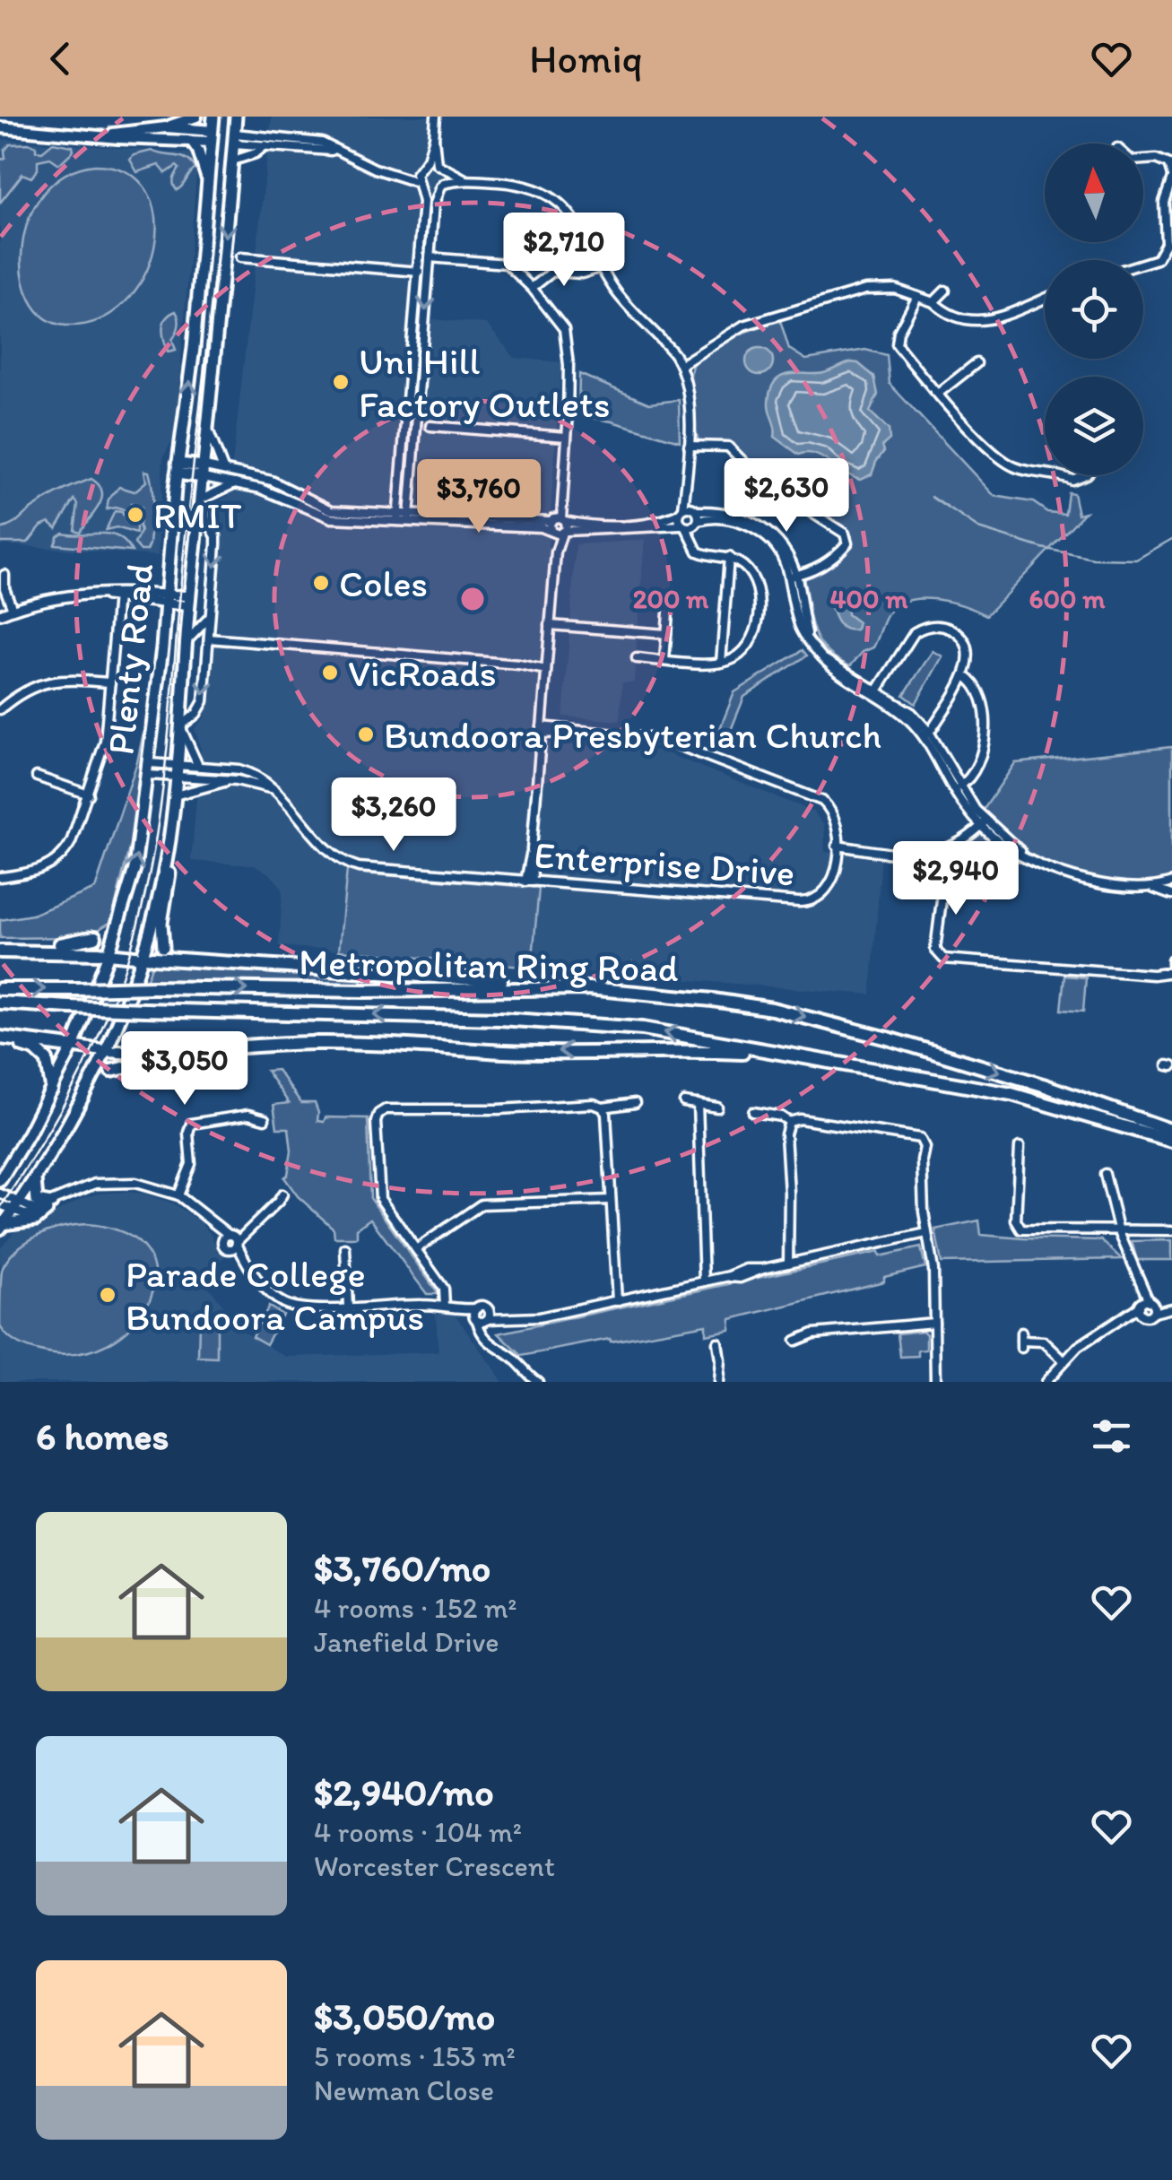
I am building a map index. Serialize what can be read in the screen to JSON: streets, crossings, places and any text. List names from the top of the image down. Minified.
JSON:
{"streets":{"highway":["Plenty Road","Metropolitan Ring Road"],"street":["Enterprise Drive"]},"crossings":[["Plenty Road","Enterprise Drive"]],"places":["Uni Hill Factory Outlets","RMIT","Coles","VicRoads","Bundoora Presbyterian Church","Parade College Bundoora Campus"],"north":"top","page":{"header":"Homiq","price":["$2,710","$2,630","$3,760","$3,260","$2,940","$3,050"],"heading":"6 homes","list":[{"name":"$3,760/mo","note":"4 rooms · 152 m² · Janefield Drive"},{"name":"$2,940/mo","note":"4 rooms · 104 m² · Worcester Crescent"},{"name":"$3,050/mo","note":"5 rooms · 153 m² · Newman Close"}]},"rings":["200 m","400 m","600 m"]}
